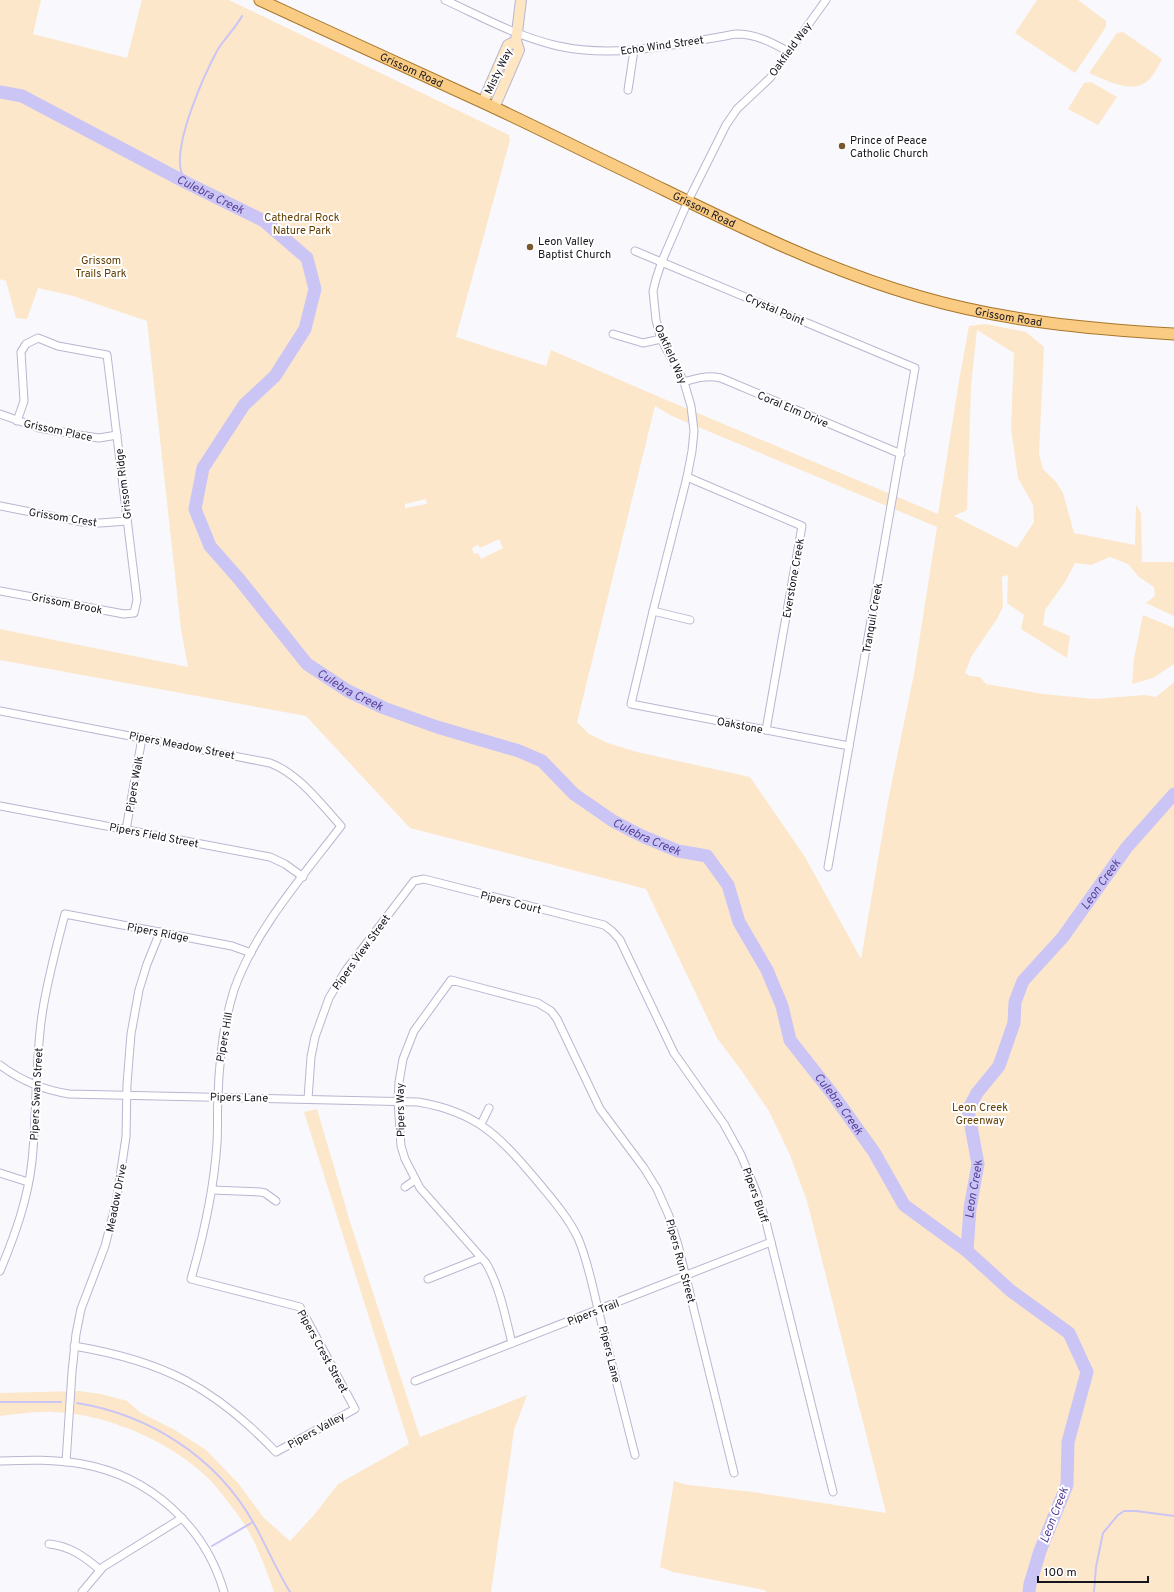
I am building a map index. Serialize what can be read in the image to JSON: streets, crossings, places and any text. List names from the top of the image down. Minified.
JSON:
{"streets":{"main road":["Grissom Road"],"street":["Echo Wind Street","Oakfield Way","Misty Way","Crystal Point","Coral Elm Drive","Grissom Place","Grissom Ridge","Grissom Crest","Everstone Creek","Grissom Brook","Tranquil Creek","Oakstone","Pipers Meadow Street","Pipers Walk","Pipers Field Street","Pipers Court","Pipers Ridge","Pipers View Street","Pipers Hill","Pipers Swan Street","Pipers Lane","Pipers Way","Pipers Bluff","Meadow Drive","Pipers Run Street","Pipers Trail","Pipers Crest Street","Pipers Valley"]},"crossings":[["Echo Wind Street","Oakfield Way"],["Echo Wind Street","Misty Way"],["Oakfield Way","Grissom Road"],["Oakfield Way","Crystal Point"],["Oakfield Way","Coral Elm Drive"],["Oakfield Way","Everstone Creek"],["Oakfield Way","Oakstone"],["Grissom Road","Misty Way"],["Crystal Point","Tranquil Creek"],["Coral Elm Drive","Tranquil Creek"],["Grissom Place","Grissom Ridge"],["Grissom Ridge","Grissom Crest"],["Grissom Ridge","Grissom Brook"],["Everstone Creek","Oakstone"],["Tranquil Creek","Oakstone"],["Pipers Meadow Street","Pipers Walk"],["Pipers Meadow Street","Pipers Hill"],["Pipers Walk","Pipers Field Street"],["Pipers Field Street","Pipers Hill"],["Pipers Court","Pipers View Street"],["Pipers Court","Pipers Bluff"],["Pipers Ridge","Pipers Hill"],["Pipers Ridge","Pipers Swan Street"],["Pipers Ridge","Meadow Drive"],["Pipers View Street","Pipers Lane"],["Pipers Hill","Pipers Lane"],["Pipers Hill","Pipers Crest Street"],["Pipers Swan Street","Pipers Lane"],["Pipers Lane","Pipers Way"],["Pipers Lane","Meadow Drive"],["Pipers Lane","Pipers Trail"],["Pipers Way","Pipers Run Street"],["Pipers Way","Pipers Trail"],["Pipers Bluff","Pipers Trail"],["Meadow Drive","Pipers Valley"],["Pipers Run Street","Pipers Trail"],["Pipers Crest Street","Pipers Valley"]],"water":["Culebra Creek","Leon Creek"],"parks":["Cathedral Rock Nature Park","Grissom Trails Park","Leon Creek Greenway"],"places":["Prince of Peace Catholic Church","Leon Valley Baptist Church"],"scale_bar":"100 m"}
